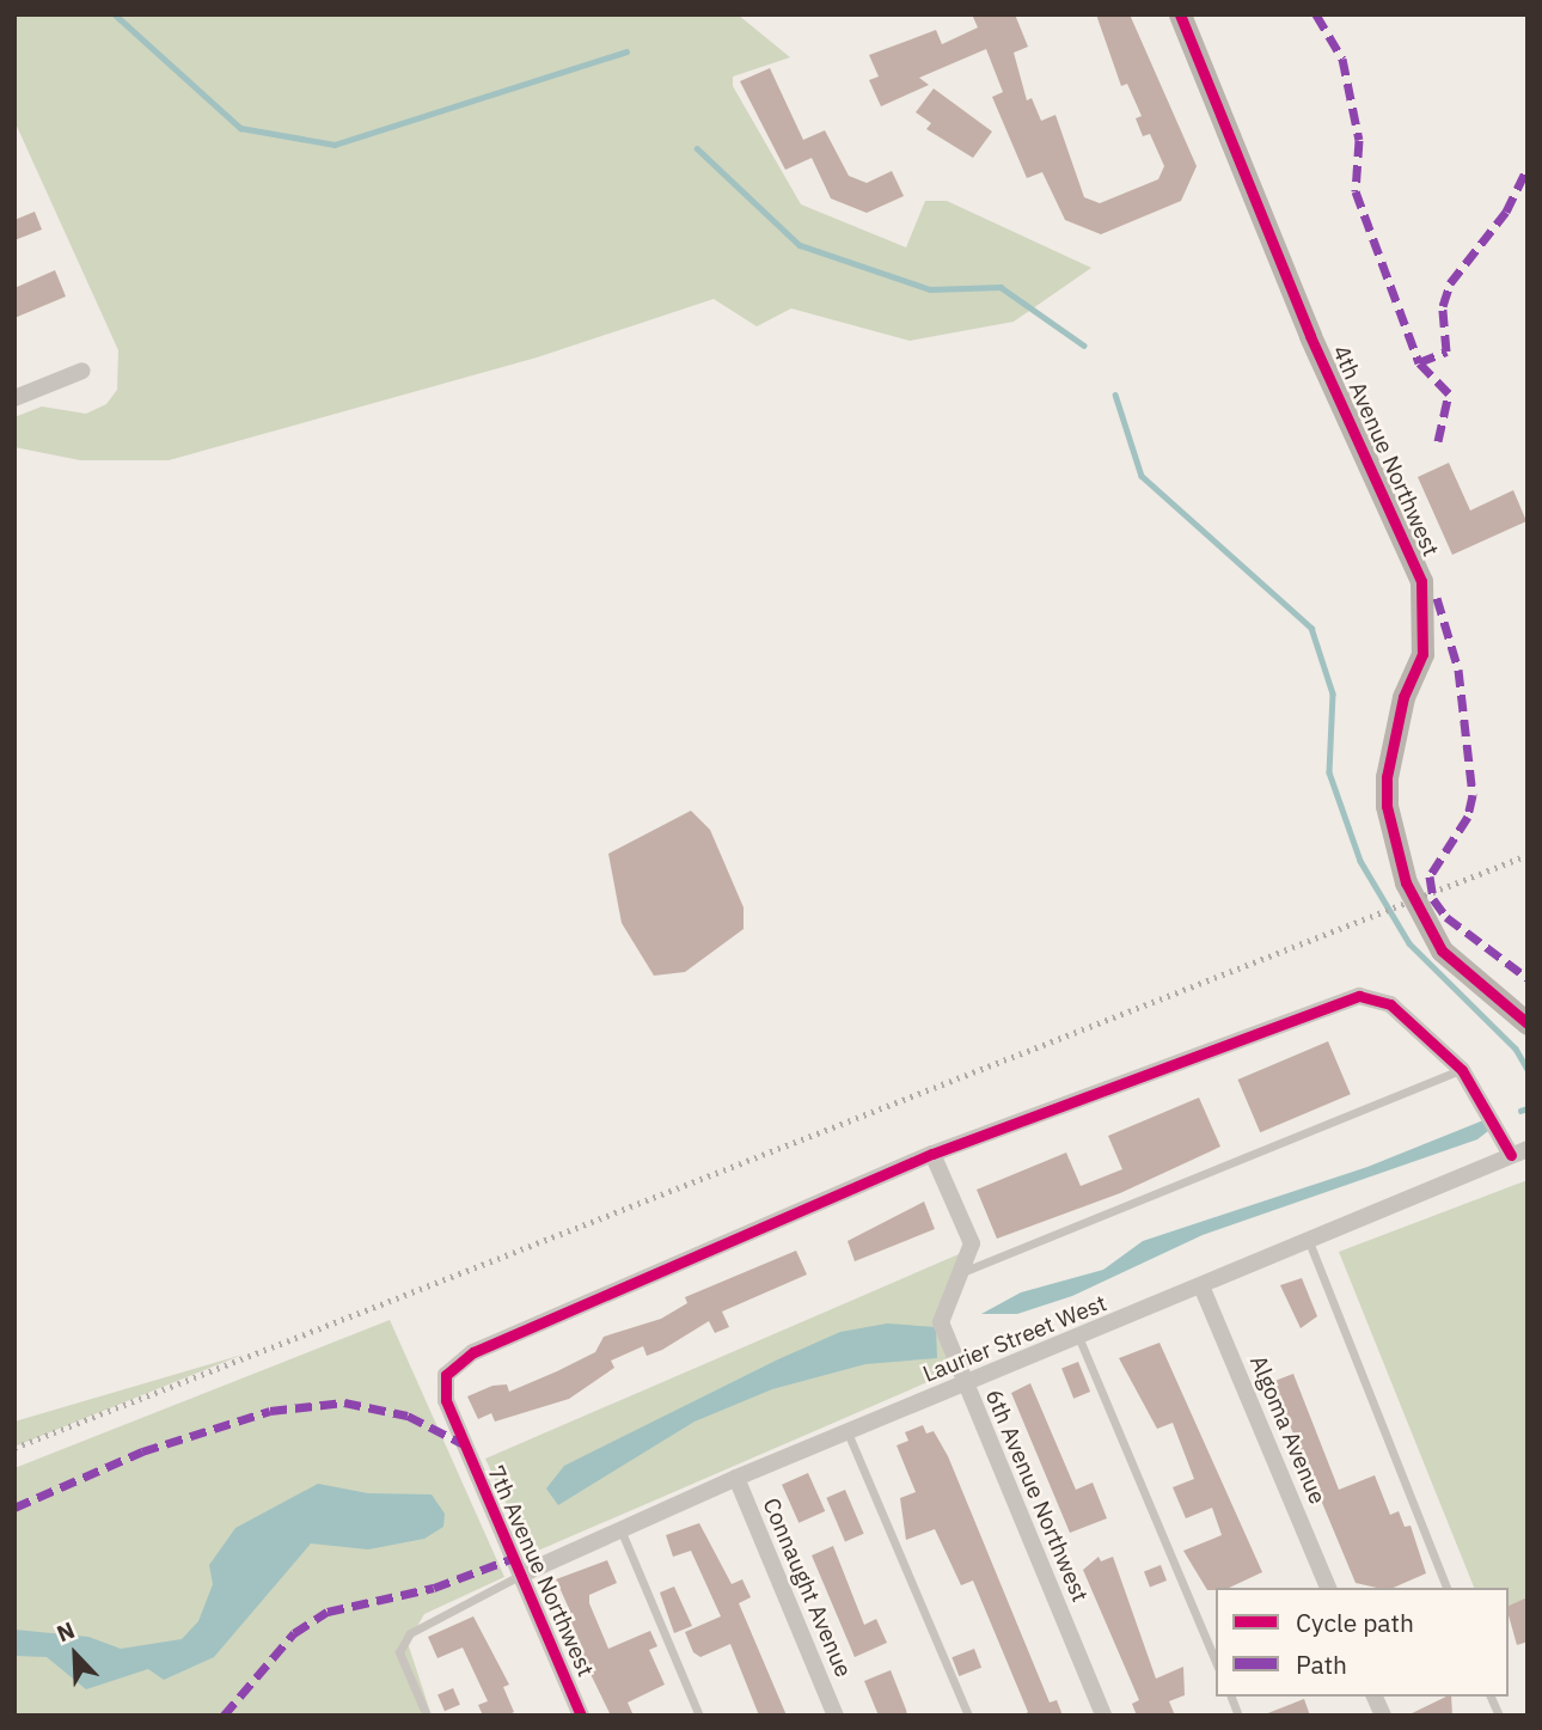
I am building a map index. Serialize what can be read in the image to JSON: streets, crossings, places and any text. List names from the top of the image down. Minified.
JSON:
{"streets":{"street":["4th Avenue Northwest","Laurier Street West","Algoma Avenue","6th Avenue Northwest","7th Avenue Northwest","Connaught Avenue"]},"crossings":[["Laurier Street West","Algoma Avenue"],["Laurier Street West","6th Avenue Northwest"],["Laurier Street West","7th Avenue Northwest"],["Laurier Street West","Connaught Avenue"],["6th Avenue Northwest","7th Avenue Northwest"]],"legend":["Cycle path","Path"],"north":"top left"}
